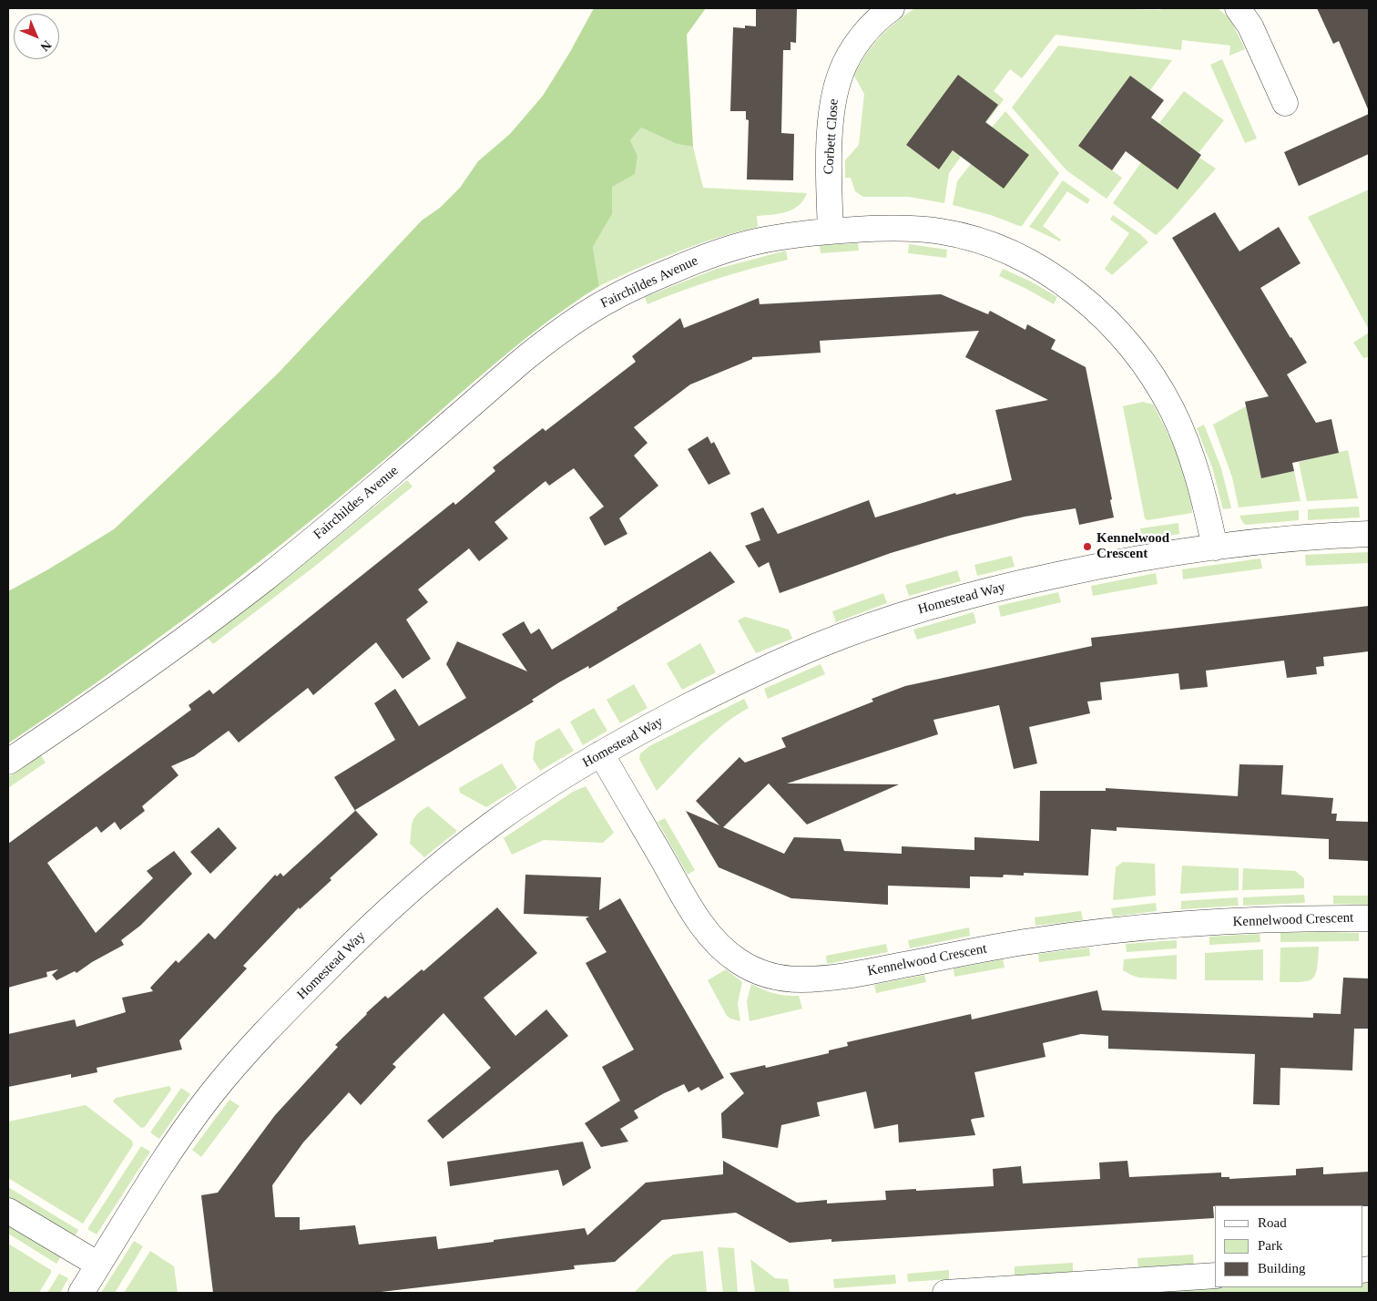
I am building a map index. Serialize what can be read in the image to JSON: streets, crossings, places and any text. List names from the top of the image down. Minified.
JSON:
{"streets":{"street":["Corbett Close","Fairchildes Avenue","Homestead Way","Kennelwood Crescent"]},"crossings":[["Corbett Close","Fairchildes Avenue"],["Fairchildes Avenue","Homestead Way"],["Homestead Way","Kennelwood Crescent"]],"places":["Kennelwood Crescent"],"legend":["Road","Park","Building"],"north":"bottom right"}
